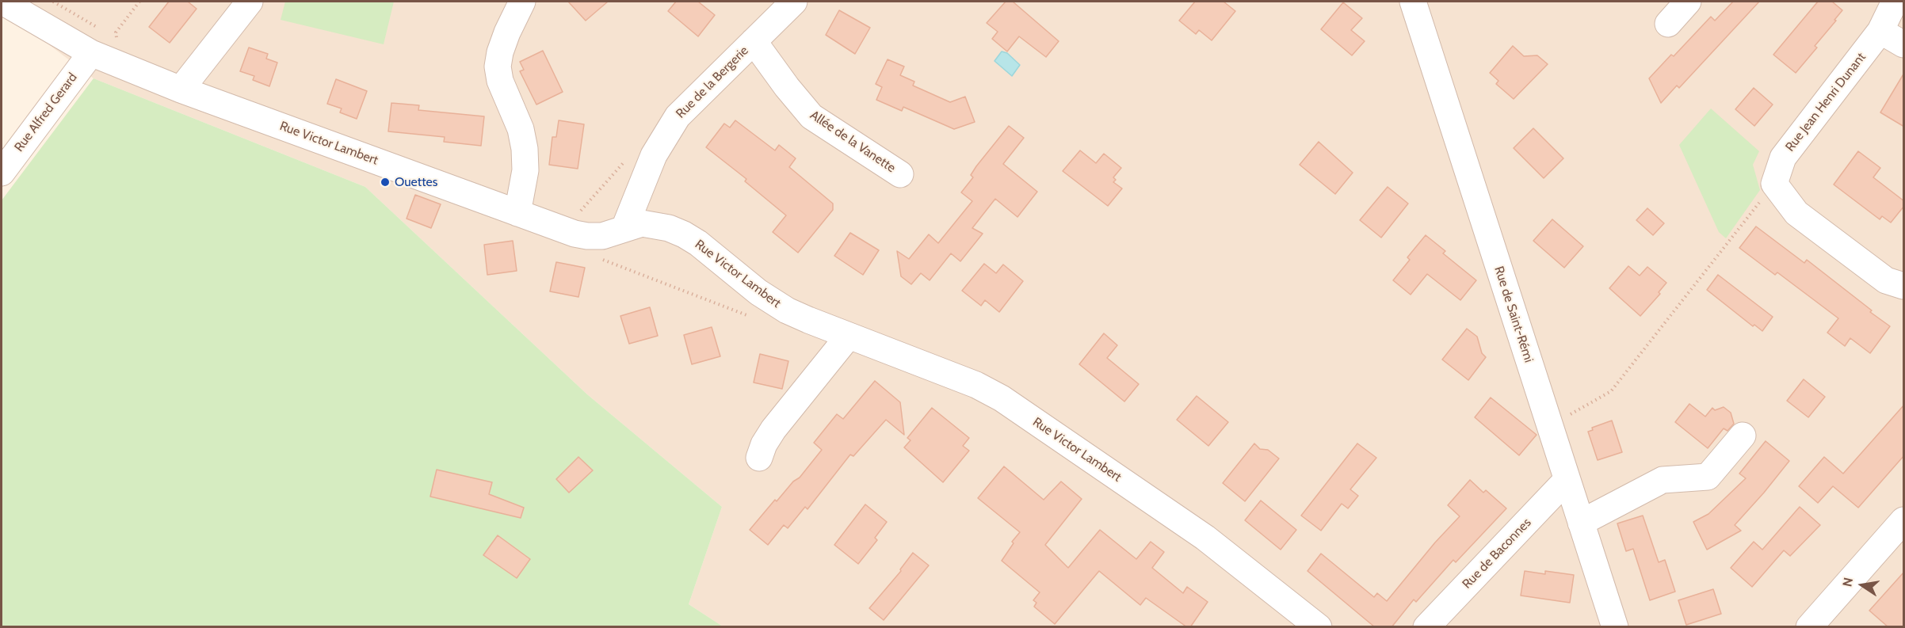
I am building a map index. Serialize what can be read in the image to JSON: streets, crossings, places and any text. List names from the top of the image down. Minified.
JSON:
{"streets":{"street":["Rue de la Bergerie","Rue Jean Henri Dunant","Rue Alfred Gerard","Allée de la Vanette","Rue Victor Lambert","Rue de Saint-Rémi","Rue de Baconnes"]},"crossings":[["Rue de la Bergerie","Allée de la Vanette"],["Rue de la Bergerie","Rue Victor Lambert"],["Rue Alfred Gerard","Rue Victor Lambert"],["Rue de Saint-Rémi","Rue de Baconnes"]],"places":["Ouettes"],"north":"left"}
